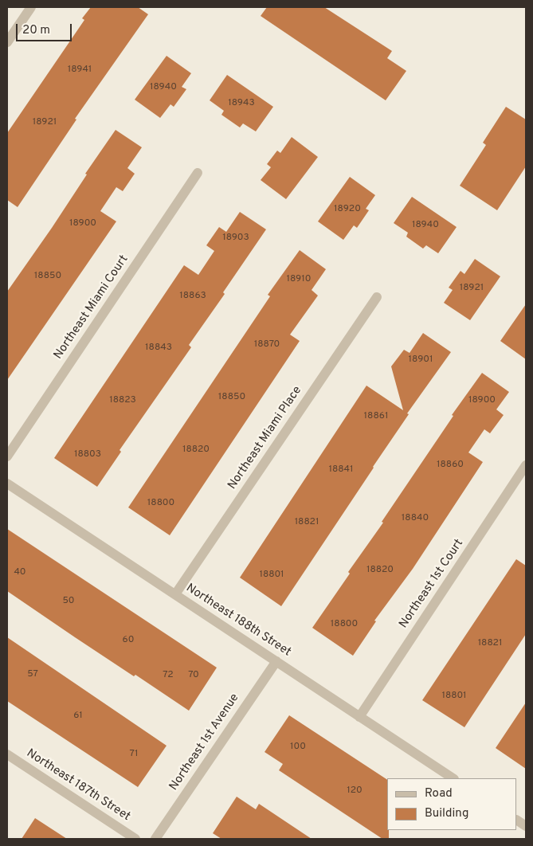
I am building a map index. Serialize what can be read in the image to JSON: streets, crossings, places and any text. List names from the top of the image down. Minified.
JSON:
{"streets":{"street":["Northeast Miami Court","Northeast Miami Place","Northeast 1st Court","Northeast 188th Street","Northeast 1st Avenue","Northeast 187th Street"]},"crossings":[["Northeast Miami Place","Northeast 188th Street"],["Northeast 1st Court","Northeast 188th Street"],["Northeast 188th Street","Northeast 1st Avenue"]],"house_numbers":["18941","18940","18943","18921","18920","18900","18940","18903","18850","18910","18921","18863","18870","18843","18901","18850","18823","18900","18861","18820","18803","18860","18841","18800","18840","18821","18820","40","18801","50","18800","60","18821","57","72","70","18801","61","100","71","120"],"legend":["Road","Building"],"scale_bar":"20 m"}
